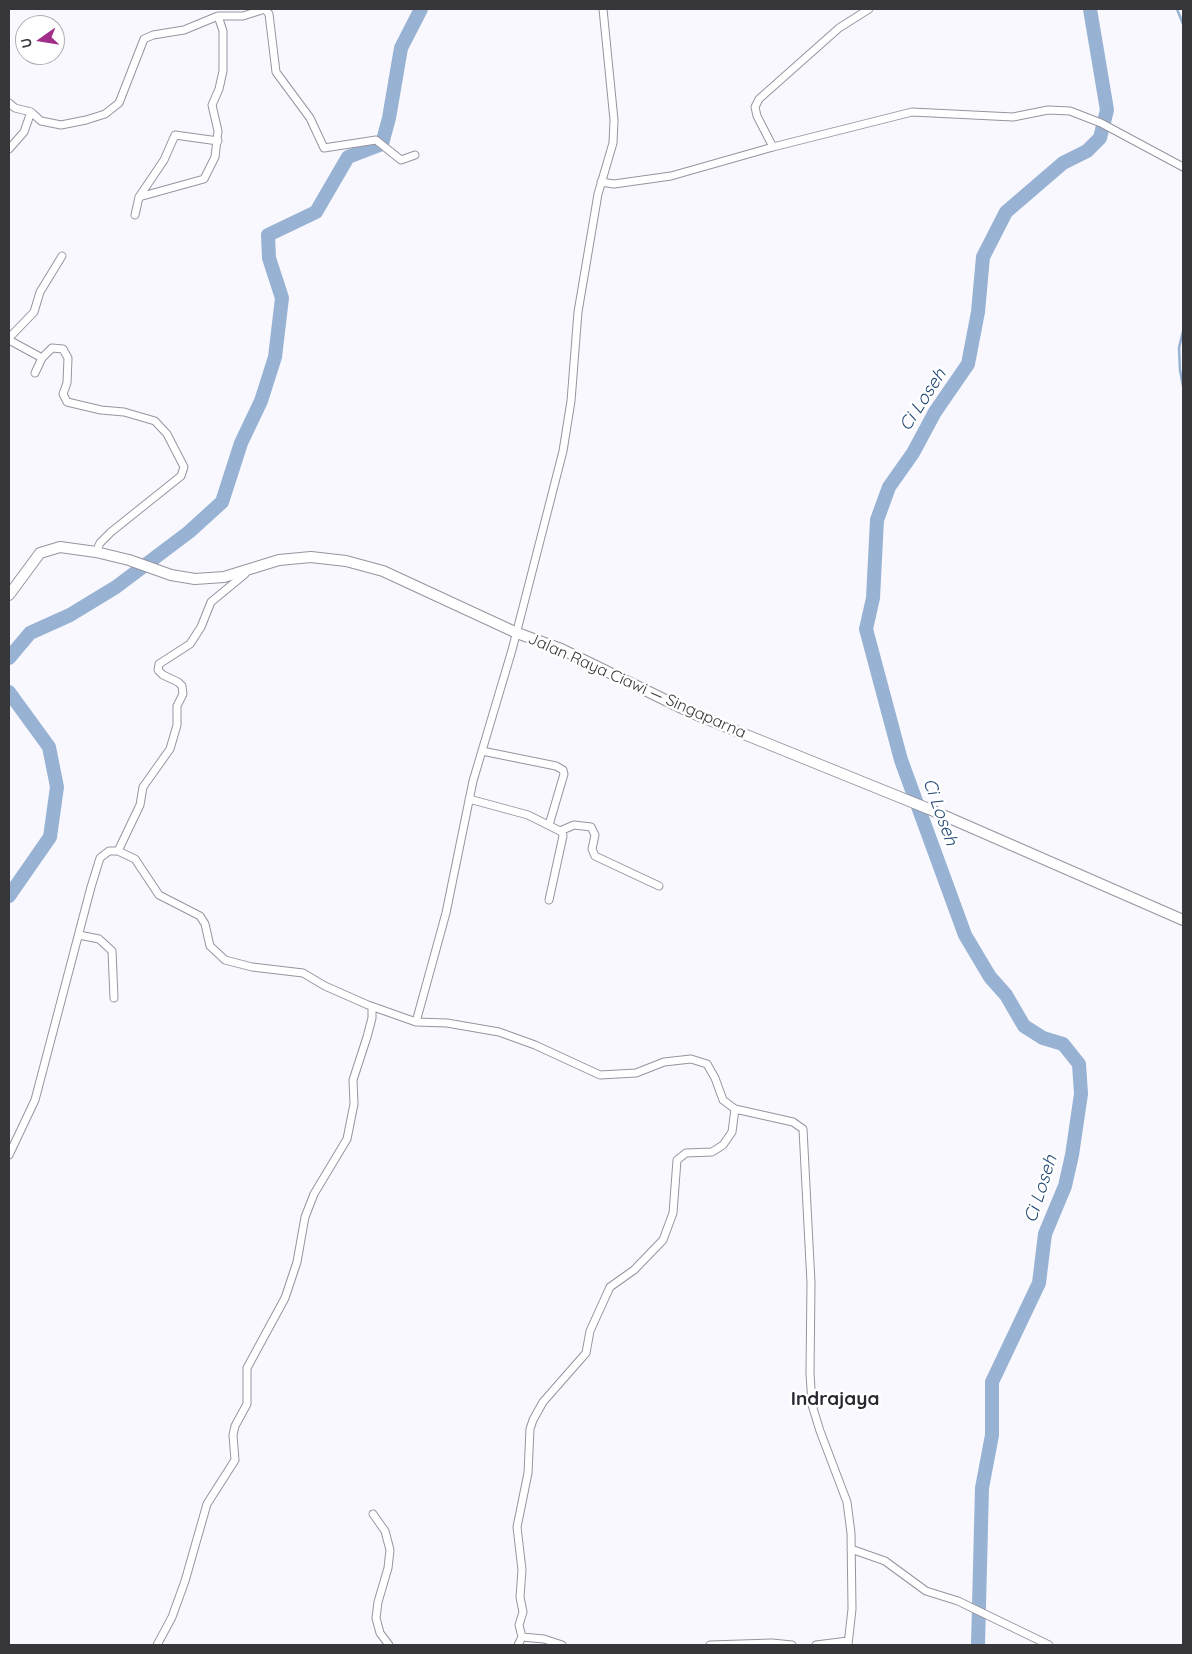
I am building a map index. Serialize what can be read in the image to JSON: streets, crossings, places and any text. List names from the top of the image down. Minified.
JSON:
{"streets":{"main road":["Jalan Raya Ciawi — Singaparna"]},"districts":["Indrajaya"],"water":["Ci Loseh"],"north":"left"}
